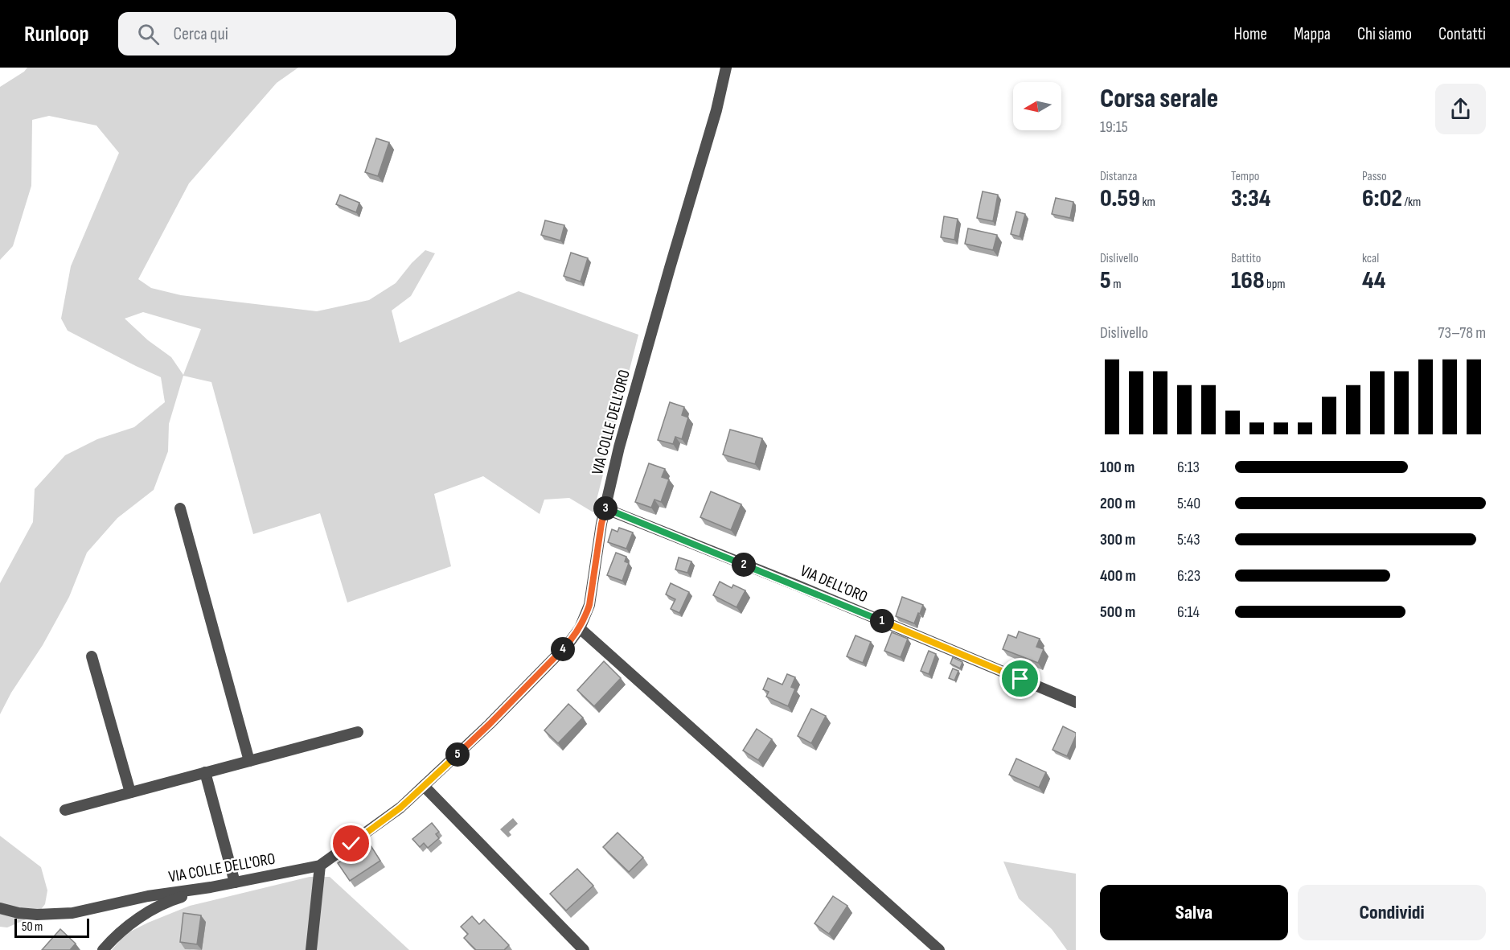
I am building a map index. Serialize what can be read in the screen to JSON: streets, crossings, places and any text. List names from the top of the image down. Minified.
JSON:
{"streets":{"street":["VIA COLLE DELL'ORO","VIA DELL'ORO"]},"crossings":[["VIA COLLE DELL'ORO","VIA DELL'ORO"]],"scale_bar":"50 m","north":"left","page":{"header":"Runloop","search":"Cerca qui","nav":["Home","Mappa","Chi siamo","Contatti"],"heading":["Corsa serale","19:15"],"stats":[["Distanza","0.59 km"],["Tempo","3:34"],["Passo","6:02 /km"],["Dislivello","5 m"],["Battito","168 bpm"],["kcal","44"]],"chart":["Dislivello","73–78 m"],"list":[{"name":"100 m","note":"6:13"},{"name":"200 m","note":"5:40"},{"name":"300 m","note":"5:43"},{"name":"400 m","note":"6:23"},{"name":"500 m","note":"6:14"}],"pins":["3","2","1","4","5"],"buttons":["Salva","Condividi"],"scale":"50 m"}}
